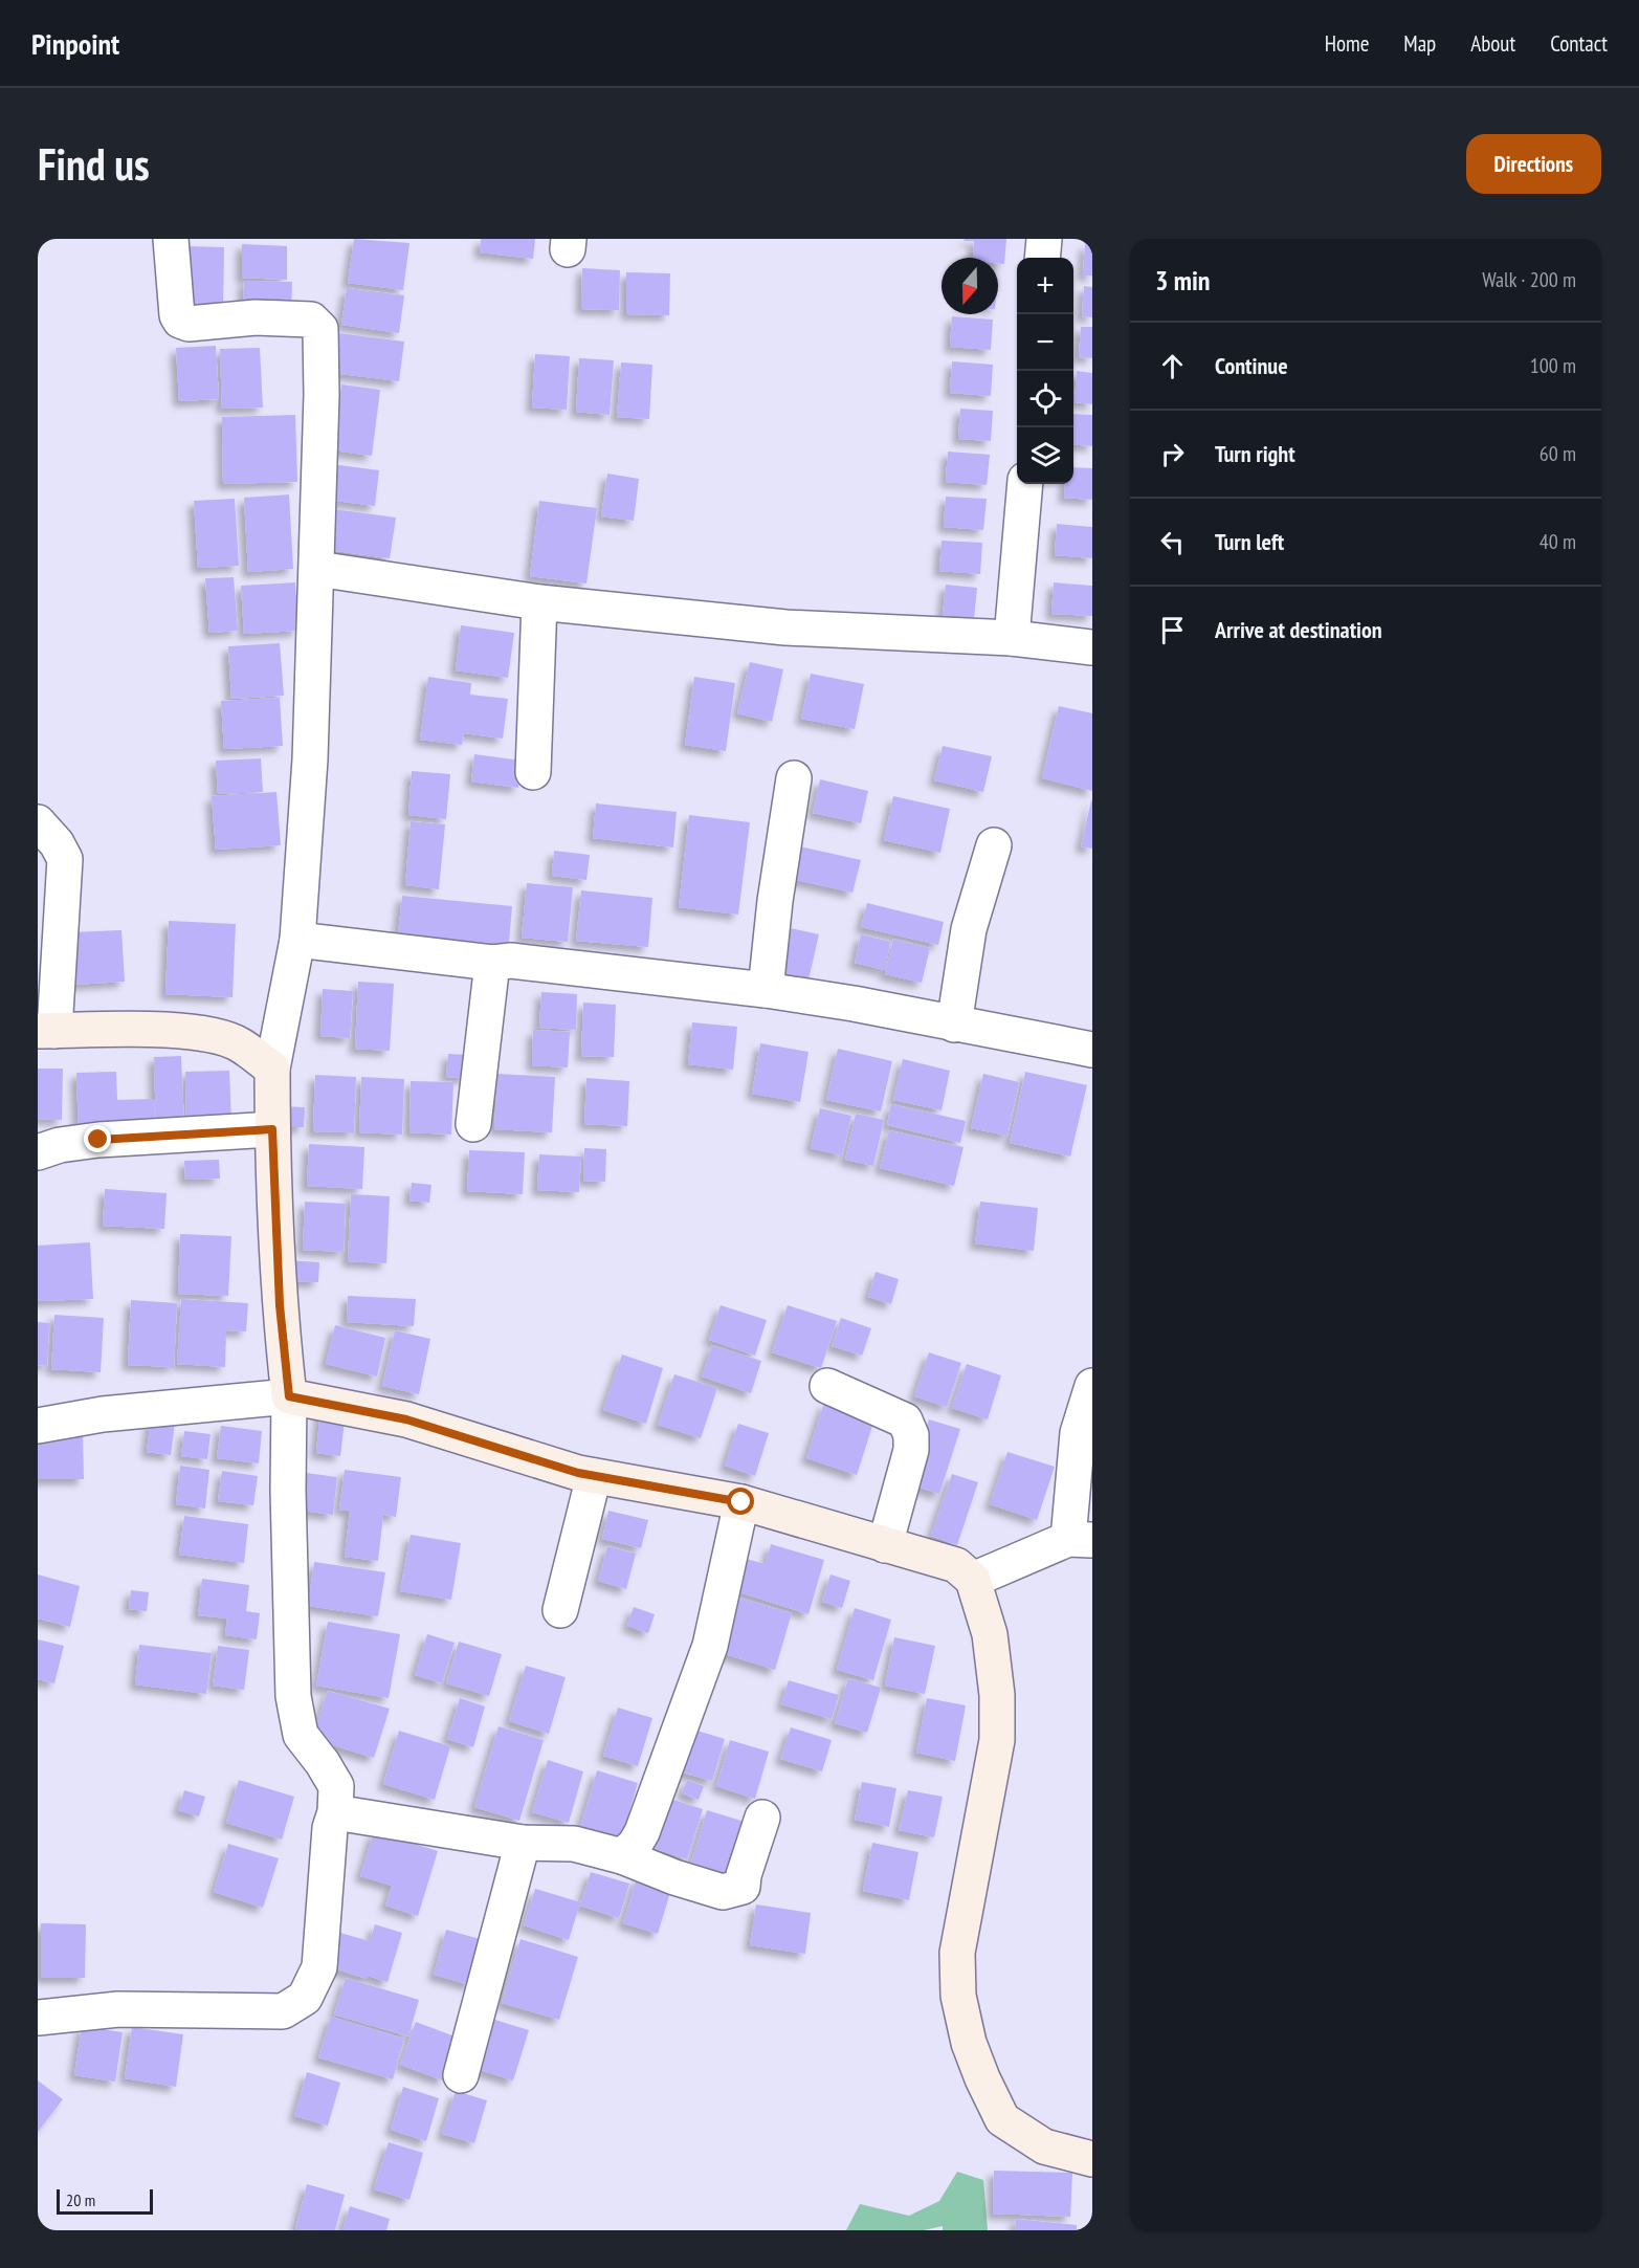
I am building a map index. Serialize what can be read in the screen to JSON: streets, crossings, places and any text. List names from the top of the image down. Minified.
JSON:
{"scale_bar":"20 m","north":"bottom","page":{"header":"Pinpoint","nav":["Home","Map","About","Contact"],"buttons":"Directions","title":"Find us","heading":["3 min","Walk · 200 m"],"map_buttons":["+","−"],"list":[["Continue","100 m"],["Turn right","60 m"],["Turn left","40 m"],"Arrive at destination"],"scale":"20 m"}}
